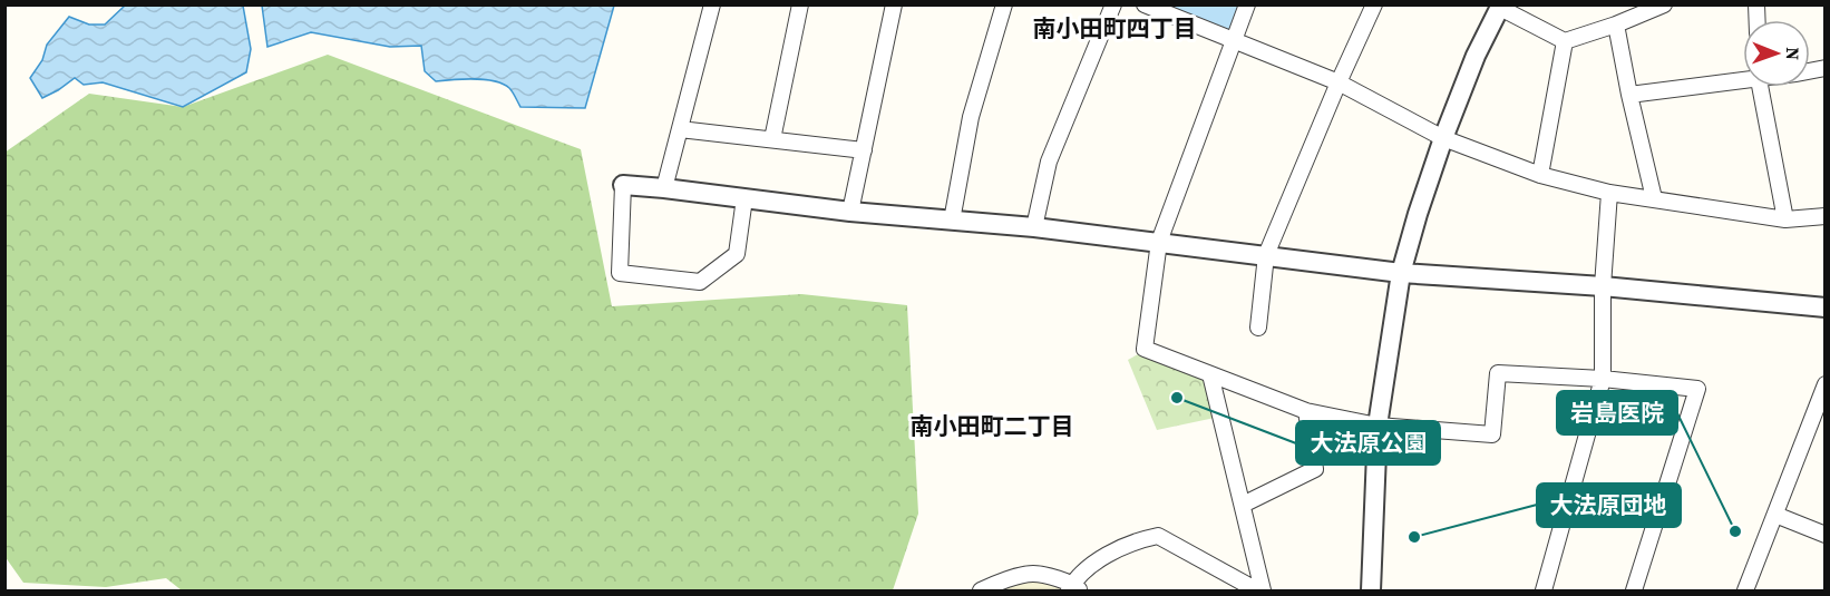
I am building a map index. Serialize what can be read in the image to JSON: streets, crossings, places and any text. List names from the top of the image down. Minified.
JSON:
{"districts":["南小田町四丁目","南小田町二丁目"],"places":["大法原公園","岩島医院","大法原団地"],"north":"right"}
